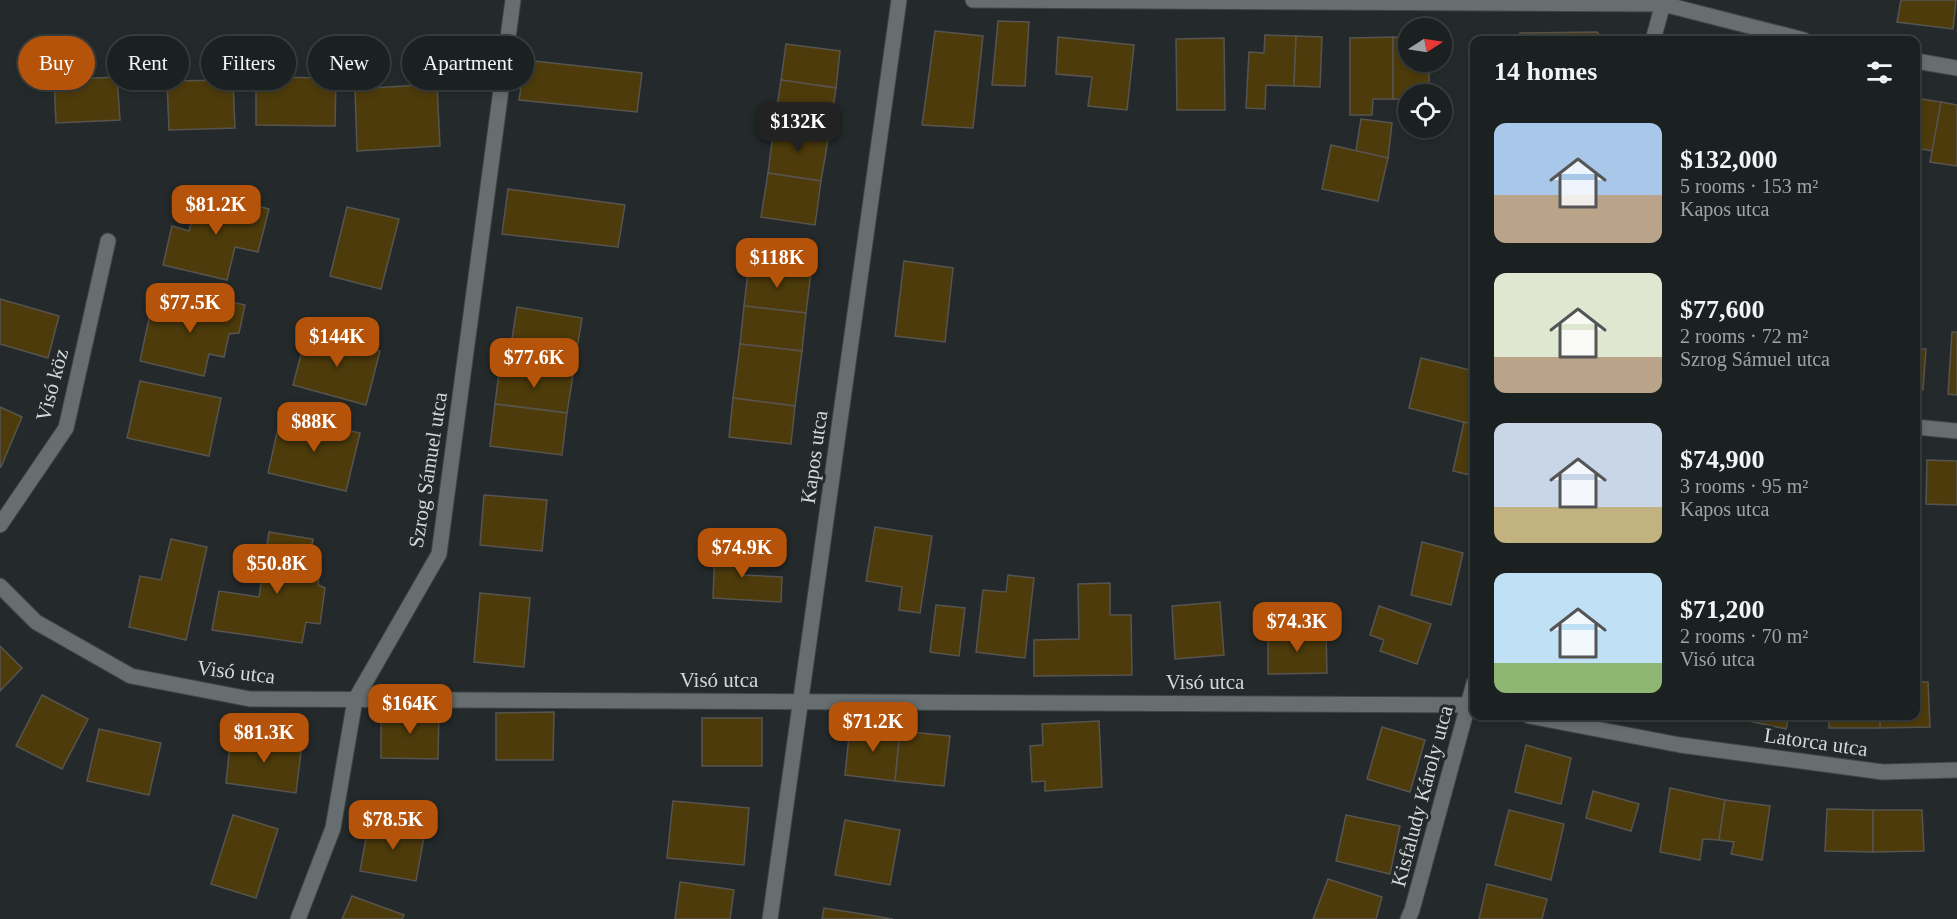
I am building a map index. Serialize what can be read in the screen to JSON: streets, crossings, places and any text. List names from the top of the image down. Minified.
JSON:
{"streets":{"street":["Visó köz","Kapos utca","Szrog Sámuel utca","Visó utca","Latorca utca","Kisfaludy Károly utca"]},"crossings":[["Kapos utca","Visó utca"],["Szrog Sámuel utca","Visó utca"]],"north":"right","page":{"chip":["Buy","Rent","Filters","New","Apartment"],"heading":"14 homes","price":["$132K","$81.2K","$118K","$77.5K","$144K","$77.6K","$88K","$74.9K","$50.8K","$74.3K","$164K","$71.2K","$81.3K","$78.5K"],"list":[{"name":"$132,000","note":"5 rooms · 153 m² · Kapos utca"},{"name":"$77,600","note":"2 rooms · 72 m² · Szrog Sámuel utca"},{"name":"$74,900","note":"3 rooms · 95 m² · Kapos utca"},{"name":"$71,200","note":"2 rooms · 70 m² · Visó utca"}]}}
